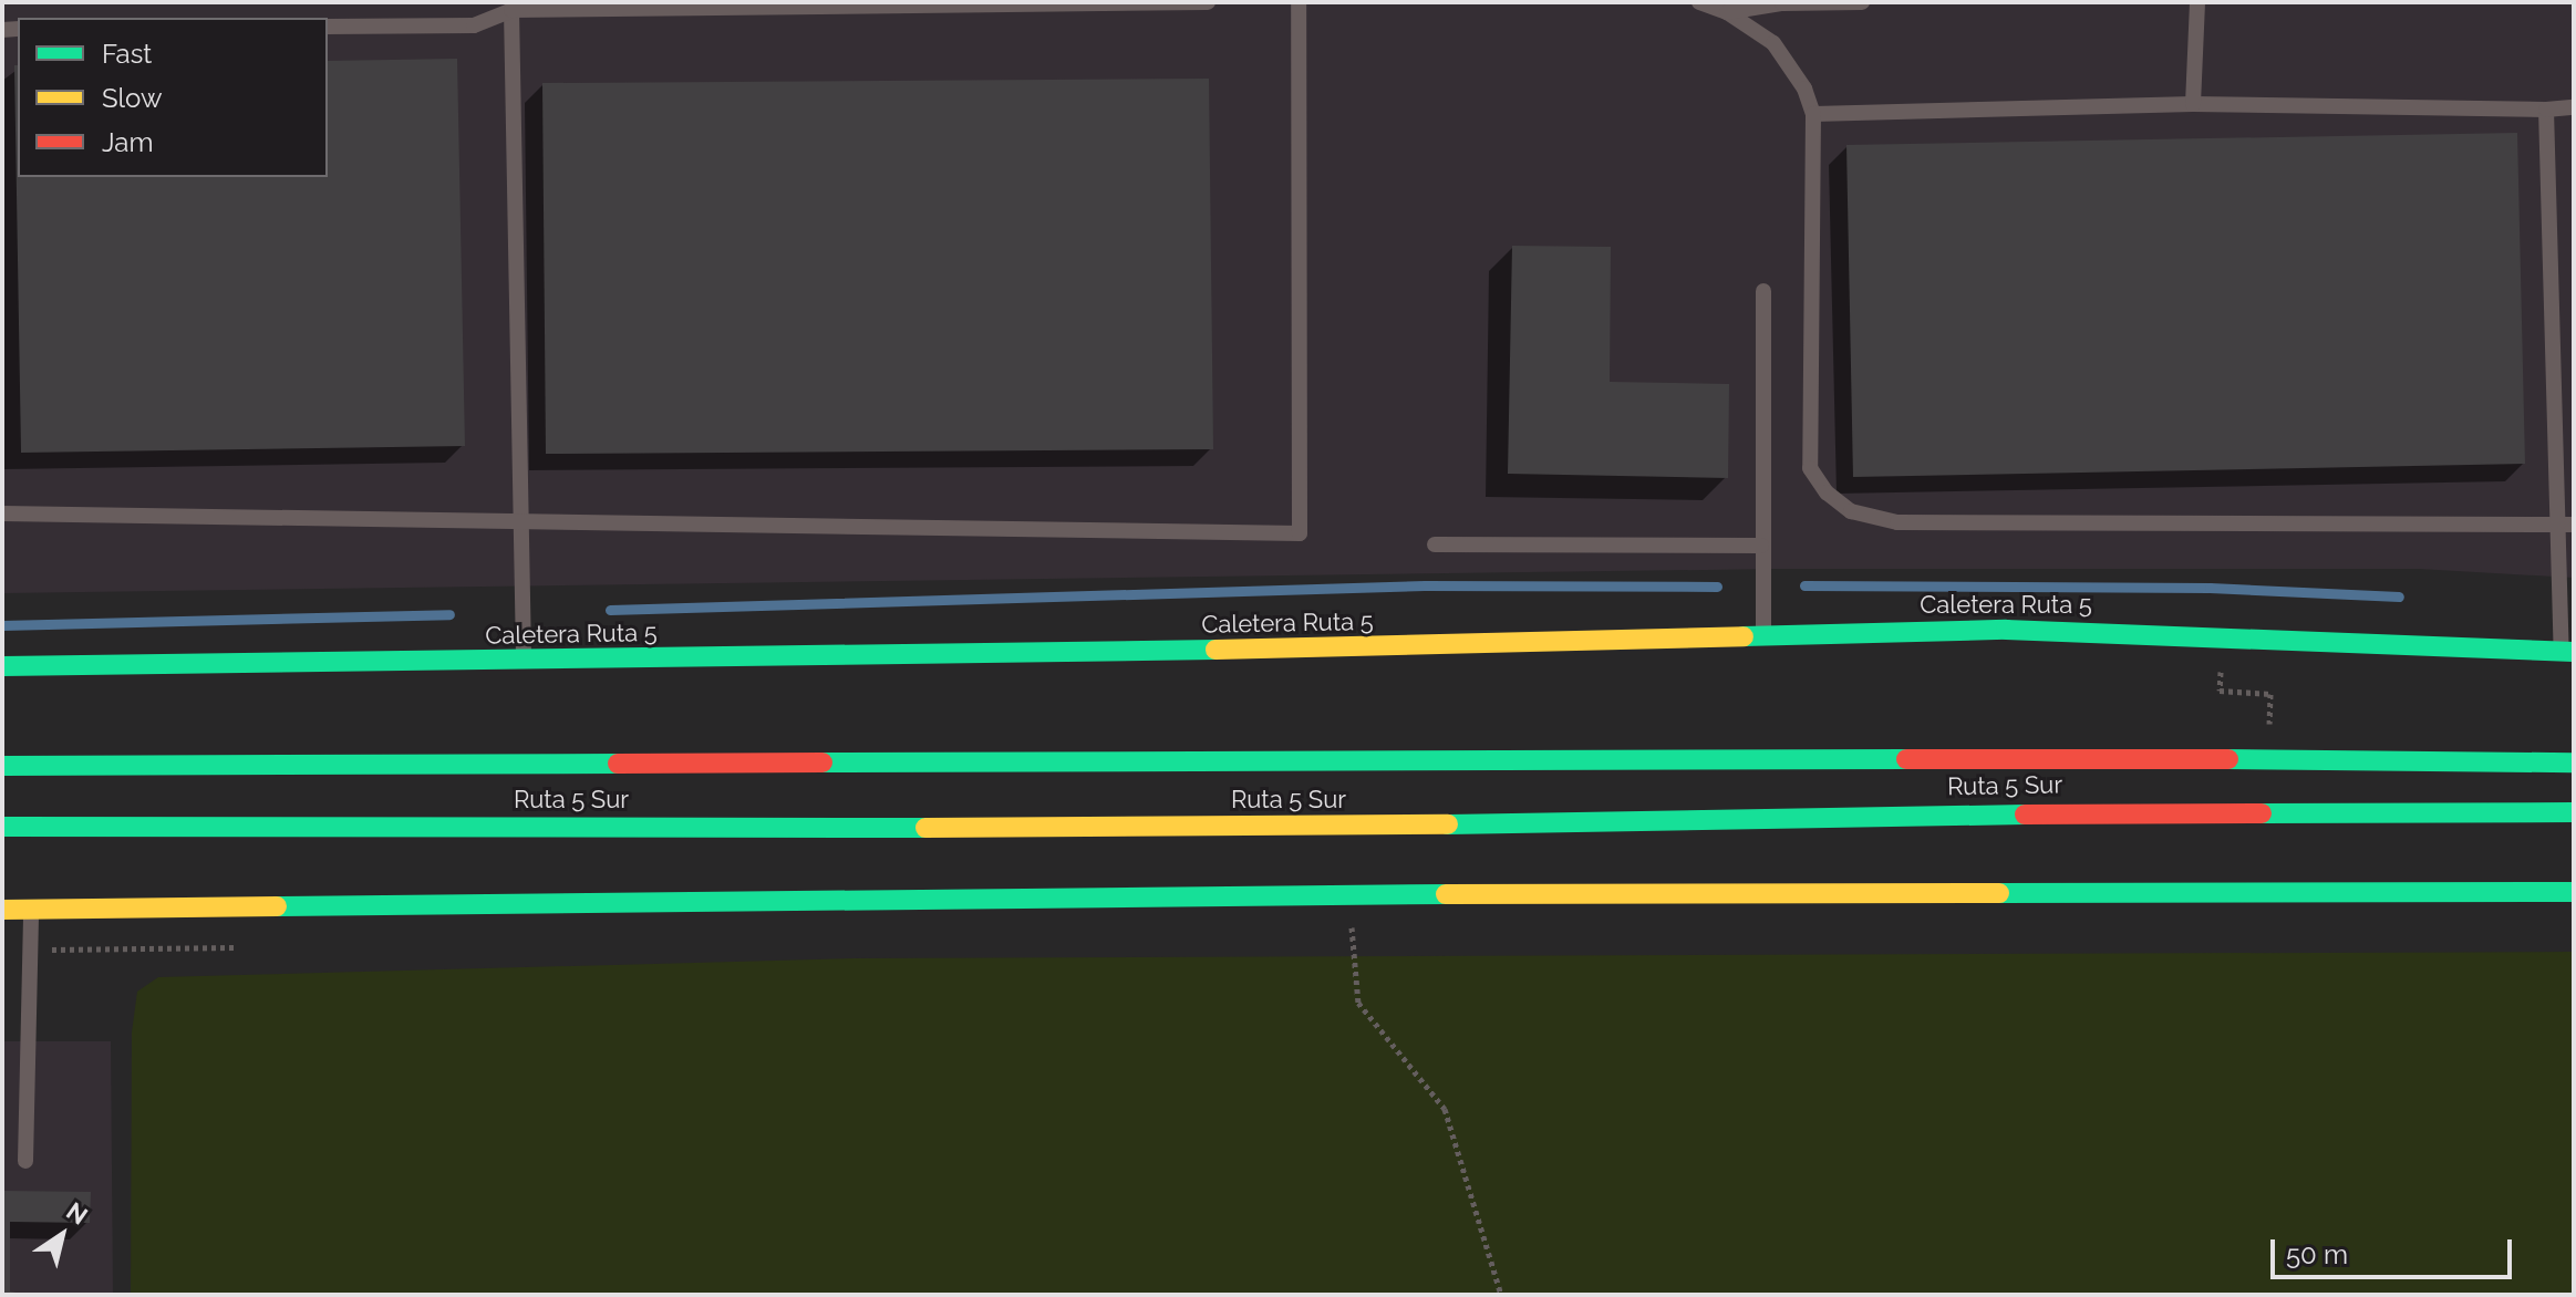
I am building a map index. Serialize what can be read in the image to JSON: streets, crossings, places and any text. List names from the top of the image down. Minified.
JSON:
{"streets":{"main road":["Caletera Ruta 5","Ruta 5 Sur"]},"legend":["Fast","Slow","Jam"],"scale_bar":"50 m","north":"top right"}
